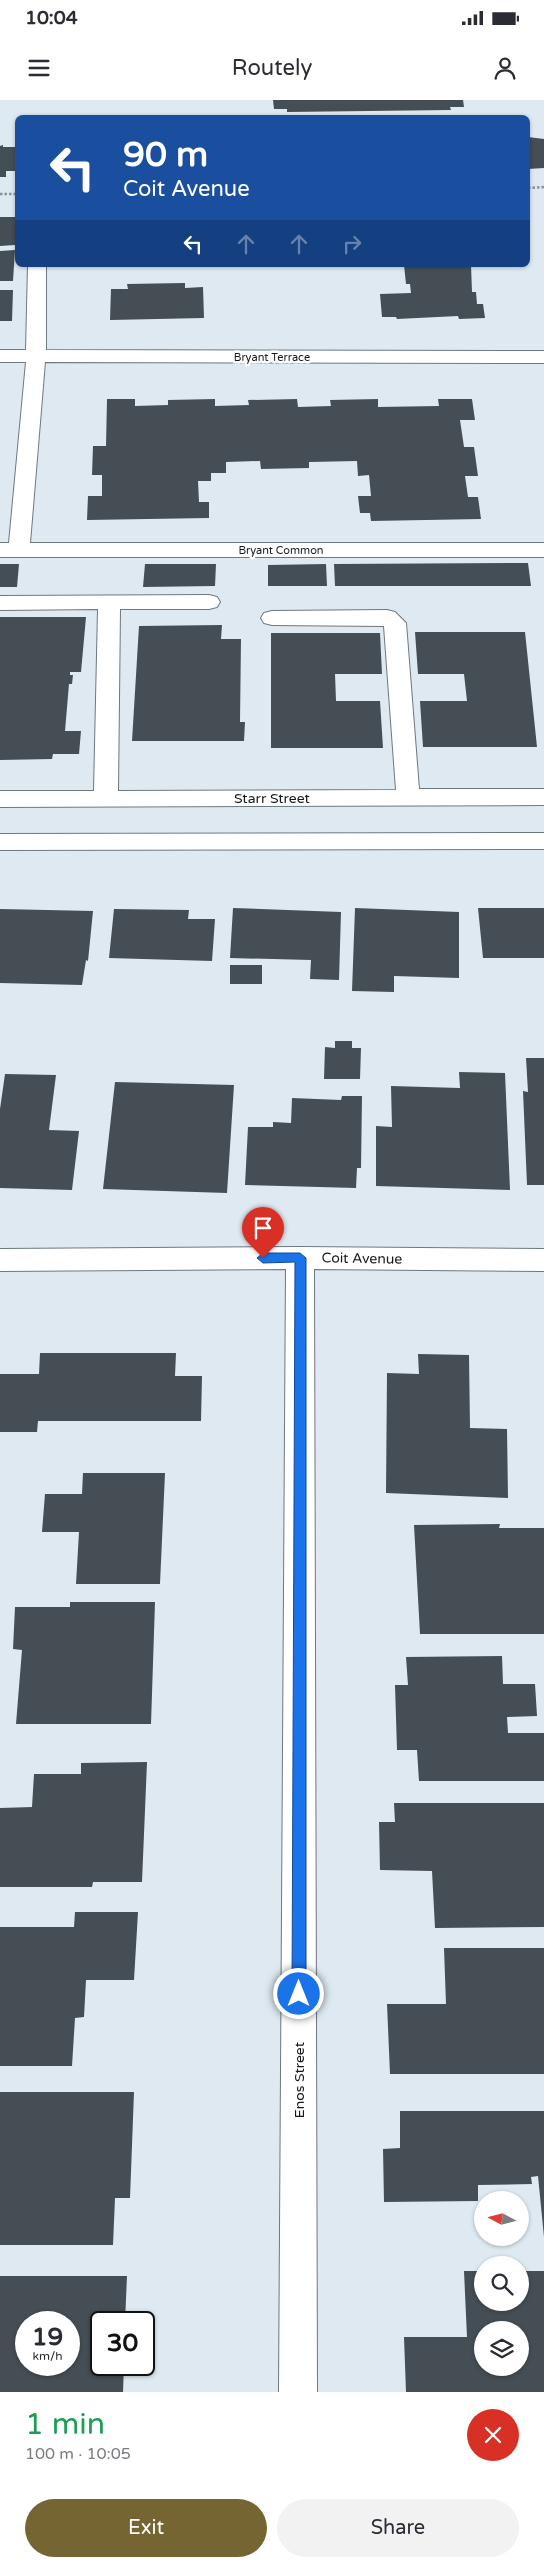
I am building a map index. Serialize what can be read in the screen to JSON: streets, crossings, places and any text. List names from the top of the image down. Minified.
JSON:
{"streets":{"street":["Bryant Terrace","Bryant Common","Starr Street","Coit Avenue","Enos Street"]},"crossings":[["Bryant Terrace","Bryant Common"],["Coit Avenue","Enos Street"]],"north":"left","page":{"status":"10:04","header":"Routely","turn":["90 m","Coit Avenue"],"speed":"19 km/h","limit":"30","heading":["1 min","100 m · 10:05"],"buttons":["Exit","Share"]}}
